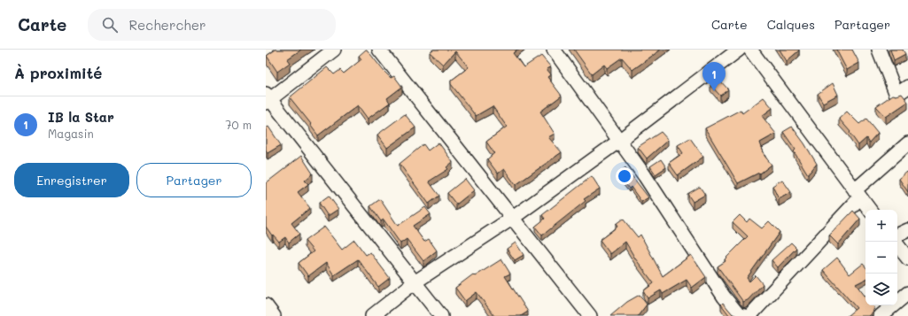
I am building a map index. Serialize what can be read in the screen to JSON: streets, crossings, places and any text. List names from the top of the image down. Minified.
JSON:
{"page":{"header":"Carte","search":"Rechercher","nav":["Carte","Calques","Partager"],"heading":"À proximité","pins":"1","list":[{"mark":"1","name":"IB la Star","note":"Magasin","value":"70 m"}],"buttons":["Enregistrer","Partager"],"map_buttons":["+","−"]}}
